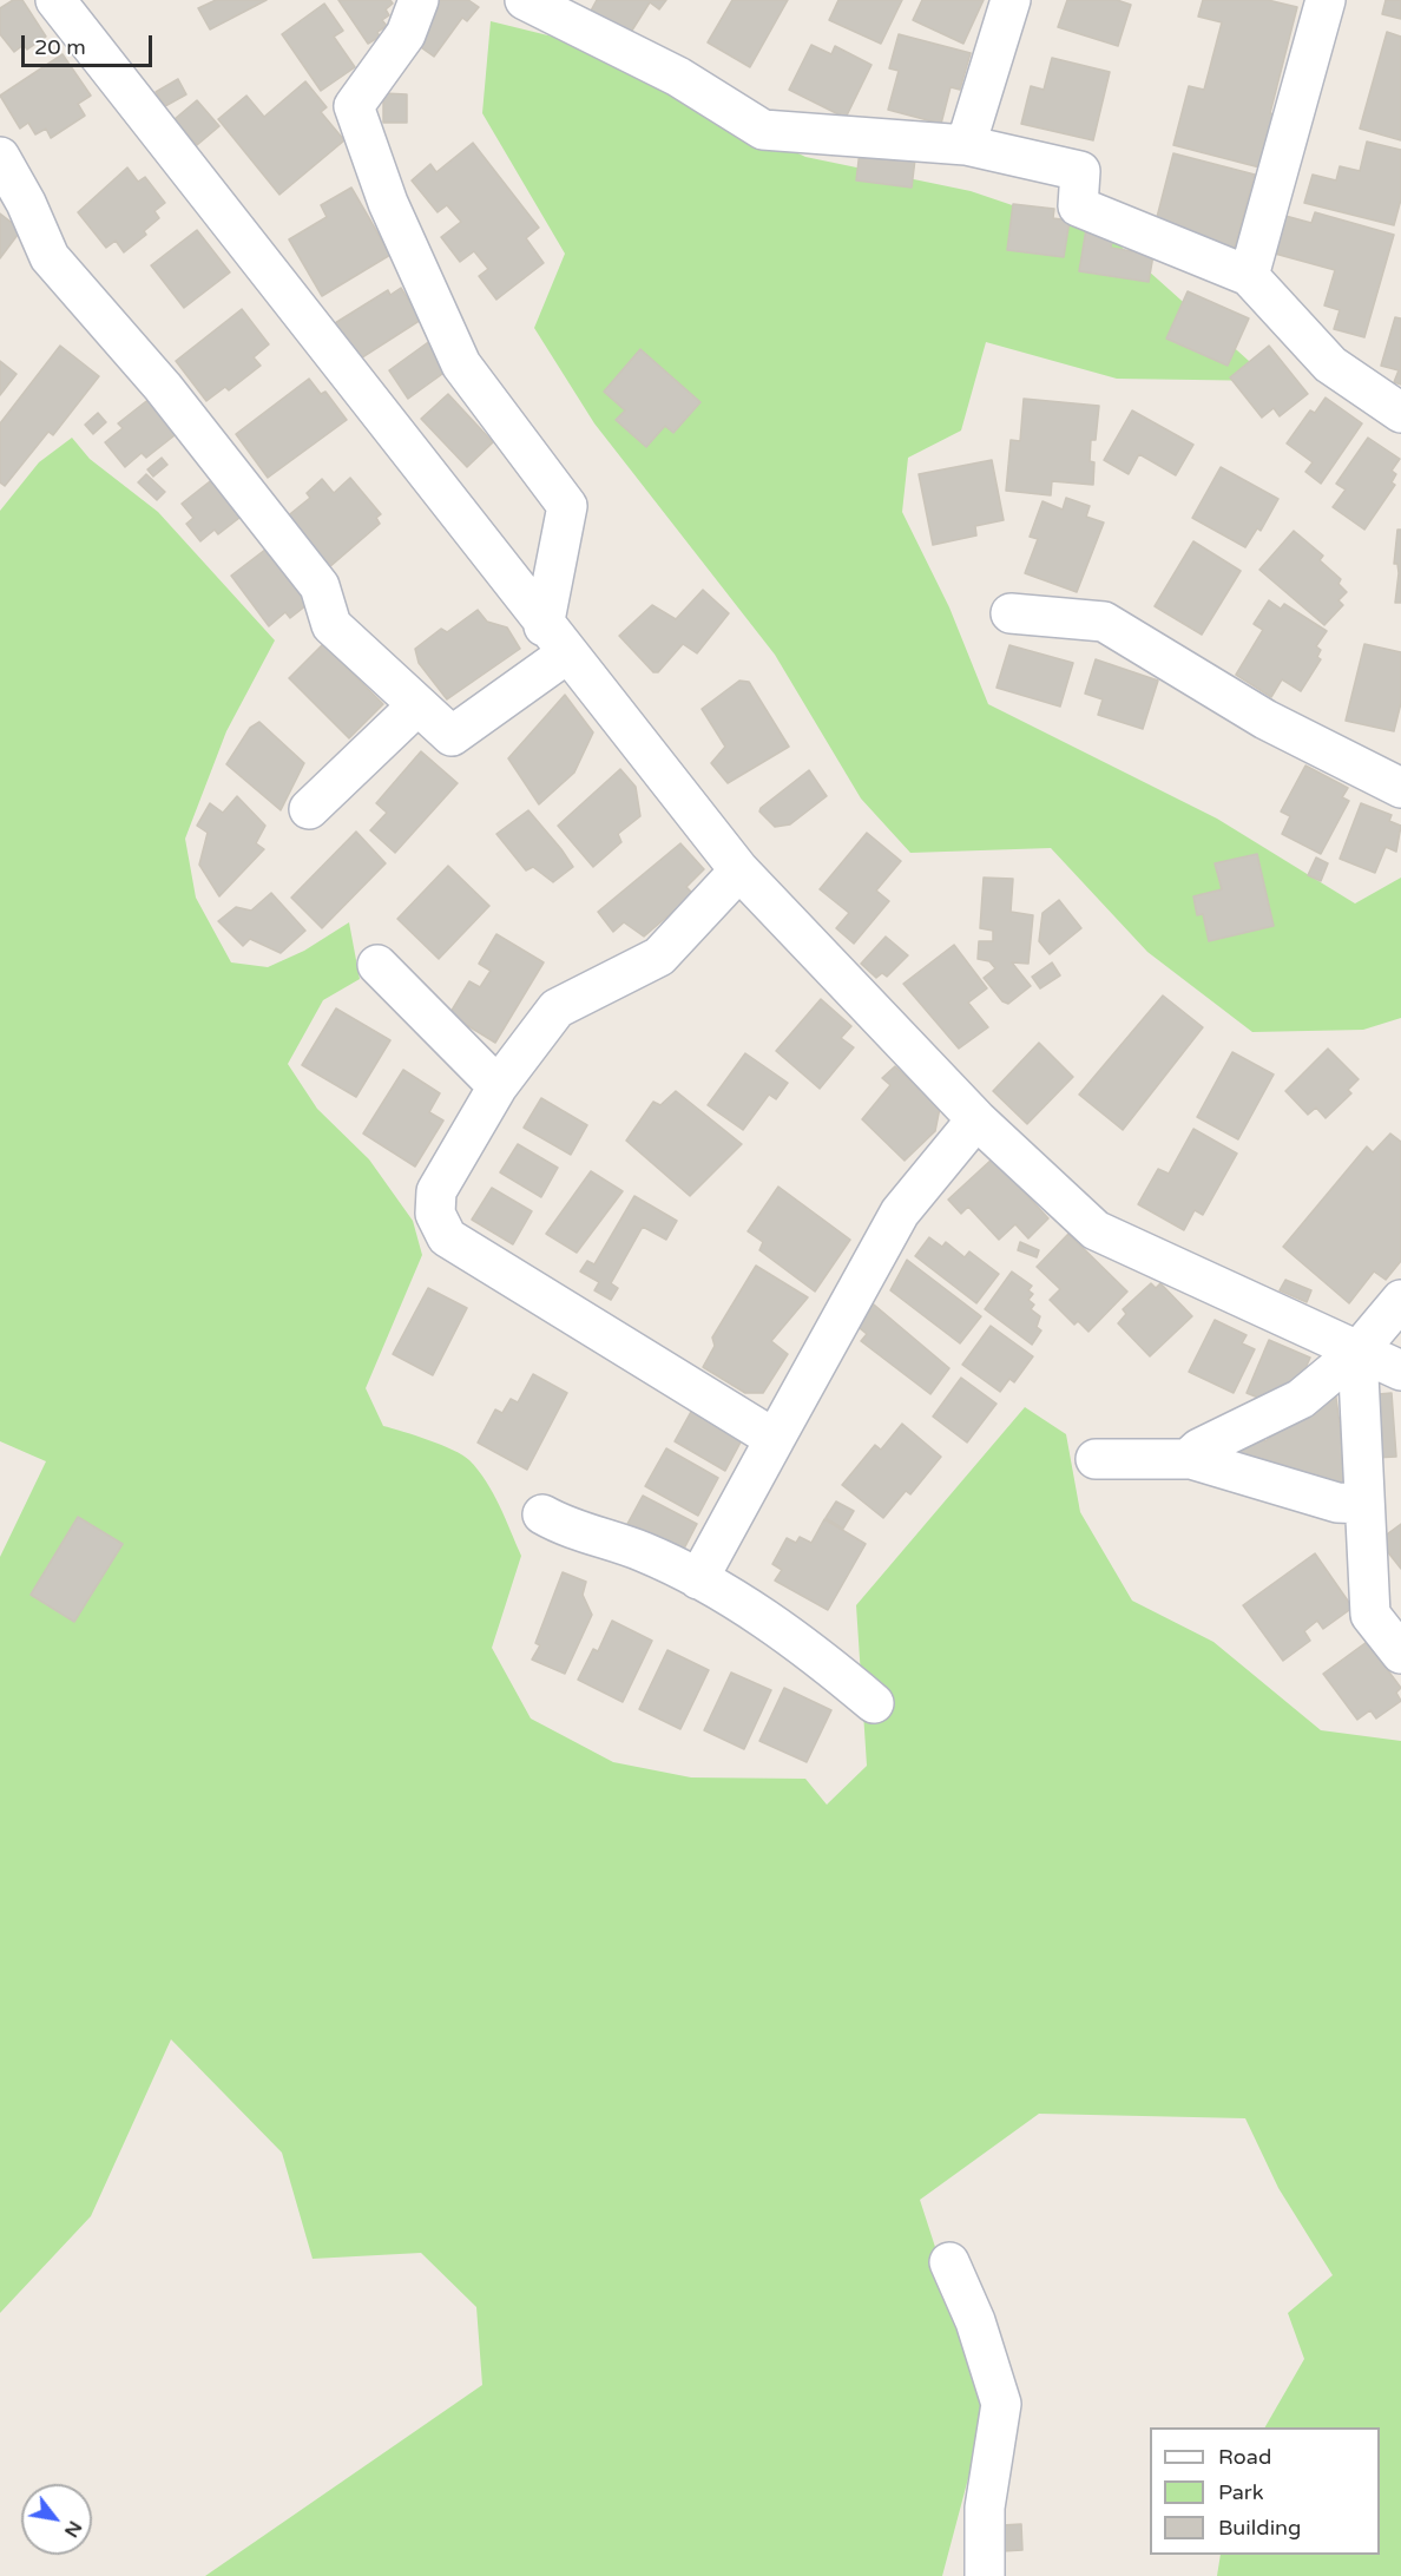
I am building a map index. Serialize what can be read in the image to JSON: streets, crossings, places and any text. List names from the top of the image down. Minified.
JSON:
{"legend":["Road","Park","Building"],"scale_bar":"20 m","north":"bottom right"}
